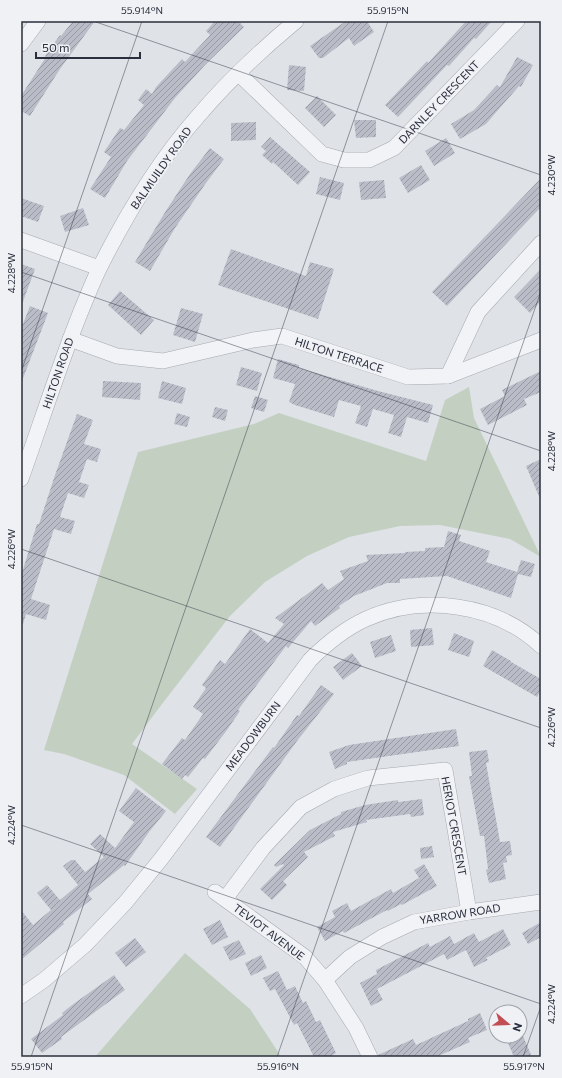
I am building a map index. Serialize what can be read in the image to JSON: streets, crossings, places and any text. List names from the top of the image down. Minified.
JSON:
{"streets":{"street":["DARNLEY CRESCENT","BALMUILDY ROAD","HILTON TERRACE","HILTON ROAD","MEADOWBURN","HERIOT CRESCENT","YARROW ROAD","TEVIOT AVENUE"]},"crossings":[["DARNLEY CRESCENT","BALMUILDY ROAD"],["BALMUILDY ROAD","HILTON ROAD"],["HILTON TERRACE","HILTON ROAD"],["HERIOT CRESCENT","YARROW ROAD"],["HERIOT CRESCENT","TEVIOT AVENUE"],["YARROW ROAD","TEVIOT AVENUE"]],"scale_bar":"50 m","north":"right","coordinates":["55.914°N","55.915°N","4.230°W","4.228°W","4.226°W","4.224°W","55.916°N","55.917°N"]}
